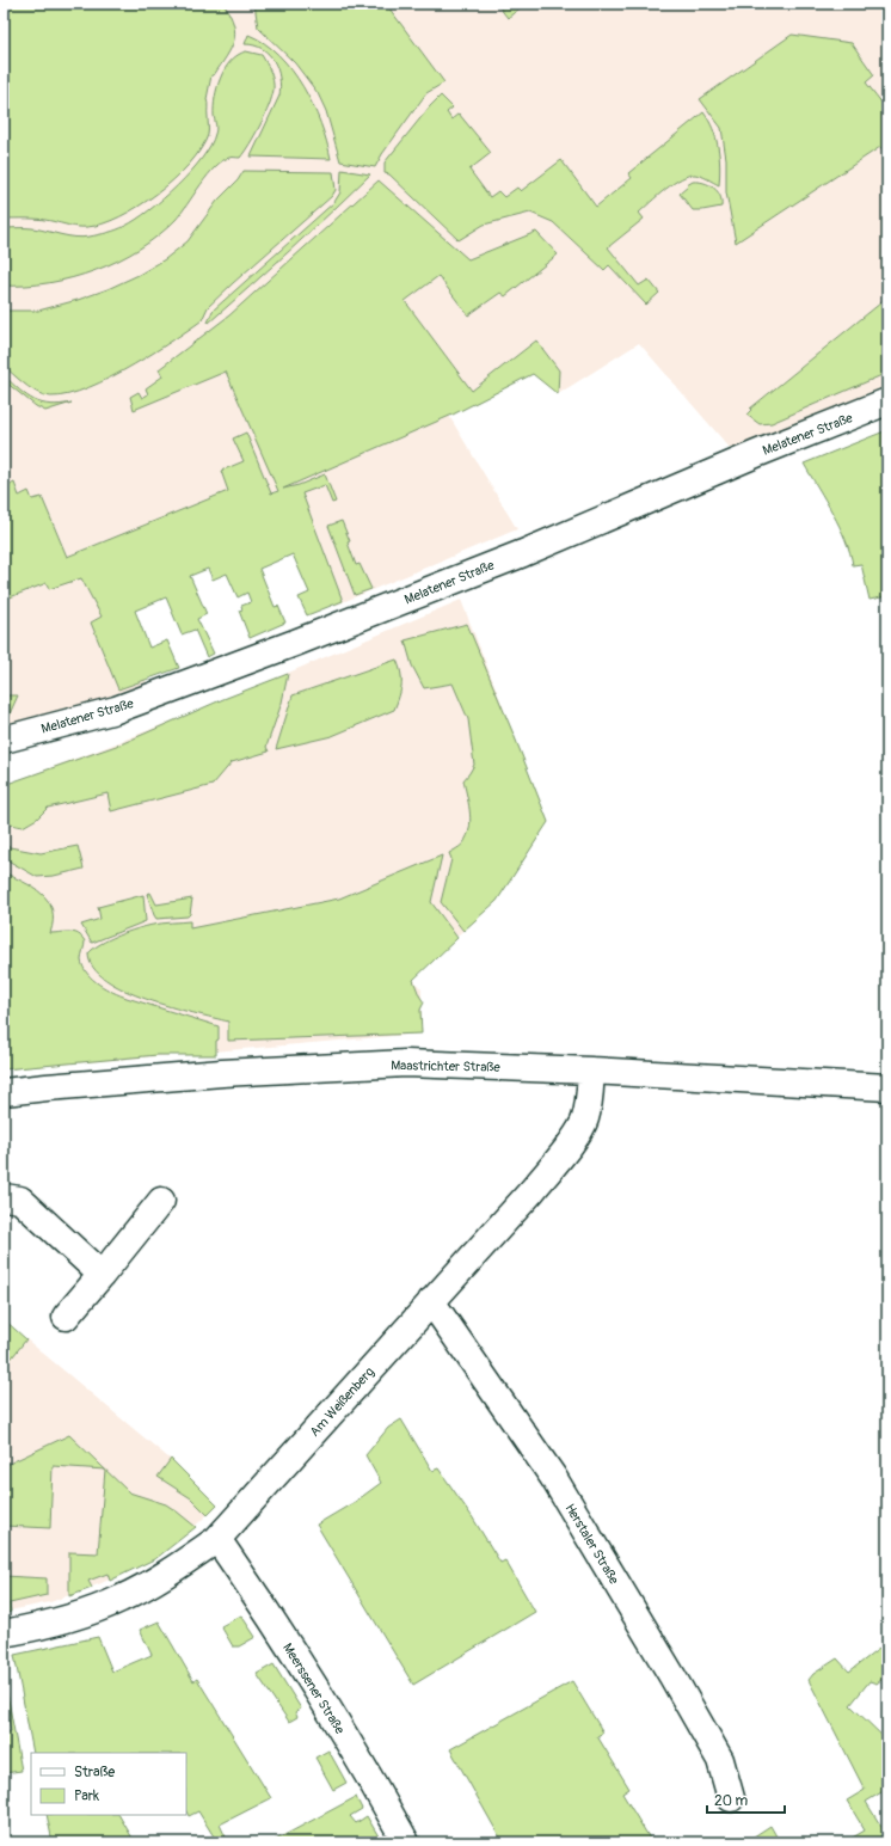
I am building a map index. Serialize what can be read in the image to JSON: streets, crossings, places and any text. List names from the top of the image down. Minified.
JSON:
{"streets":{"street":["Melatener Straße","Maastrichter Straße","Am Weißenberg","Herstaler Straße","Meerssener Straße"]},"crossings":[["Maastrichter Straße","Am Weißenberg"],["Am Weißenberg","Herstaler Straße"],["Am Weißenberg","Meerssener Straße"]],"legend":["Straße","Park"],"scale_bar":"20 m"}
